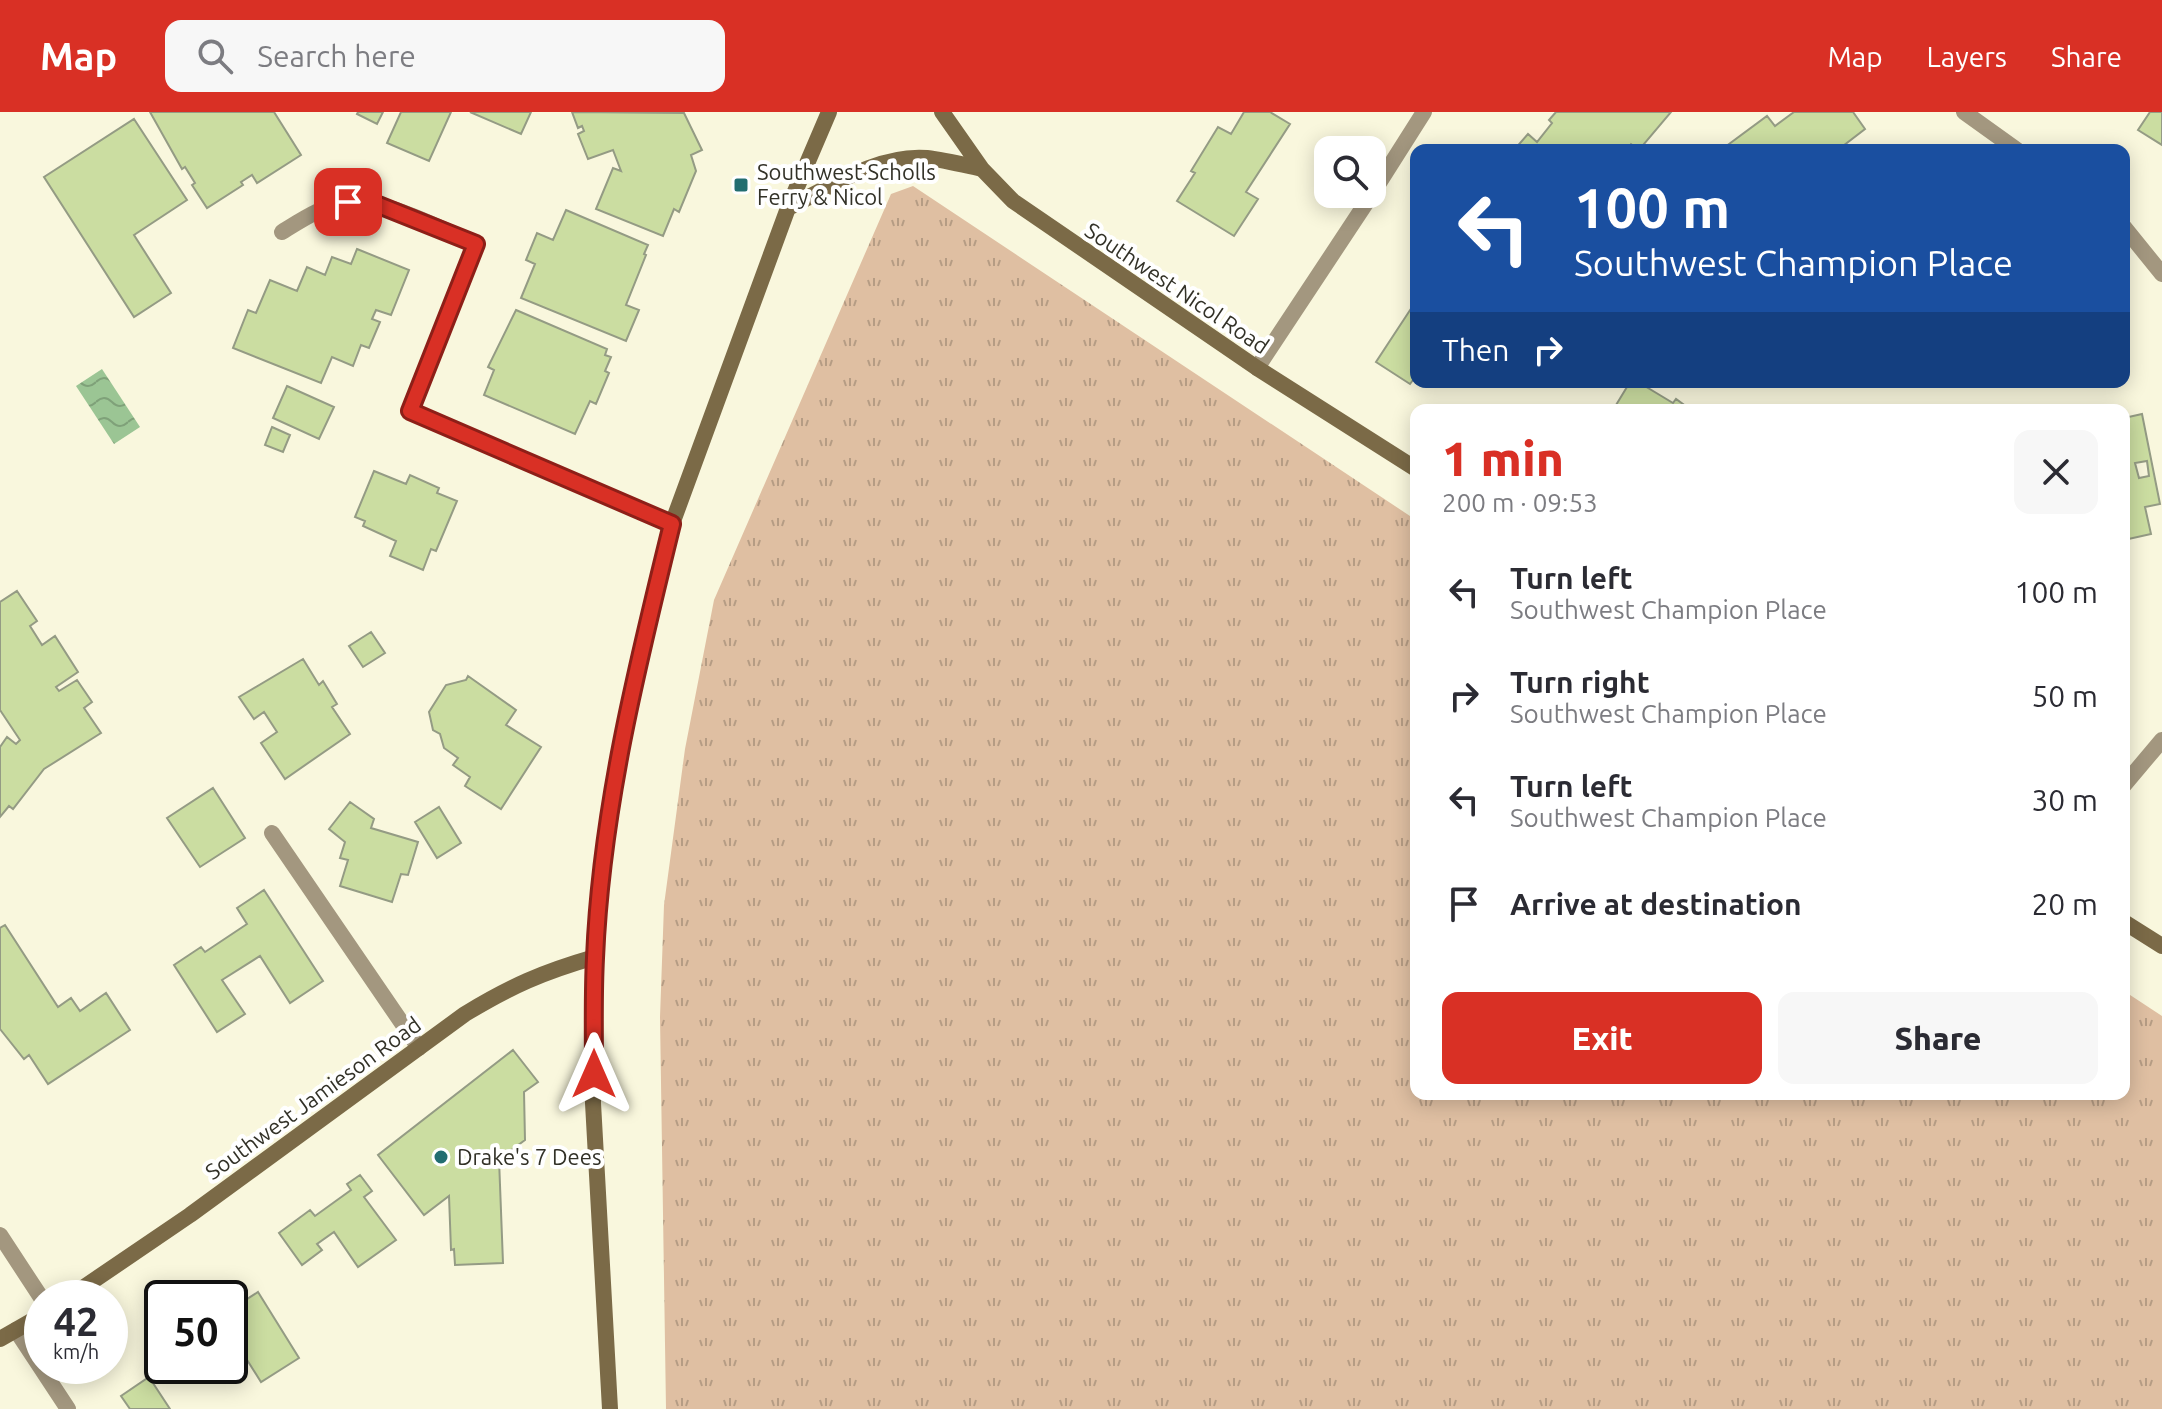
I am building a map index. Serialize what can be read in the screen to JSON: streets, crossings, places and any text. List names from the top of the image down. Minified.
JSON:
{"streets":{"main road":["Southwest Nicol Road","Southwest Jamieson Road"]},"places":{"transit":["Southwest Scholls Ferry & Nicol"],"other":["Drake's 7 Dees"]},"page":{"header":"Map","search":"Search here","nav":["Map","Layers","Share"],"turn":["100 m","Southwest Champion Place"],"then":"Then","heading":["1 min","200 m · 09:53"],"list":[{"name":"Turn left","note":"Southwest Champion Place","value":"100 m"},{"name":"Turn right","note":"Southwest Champion Place","value":"50 m"},{"name":"Turn left","note":"Southwest Champion Place","value":"30 m"},{"name":"Arrive at destination","value":"20 m"}],"buttons":["Exit","Share"],"speed":"42 km/h","limit":"50"}}
